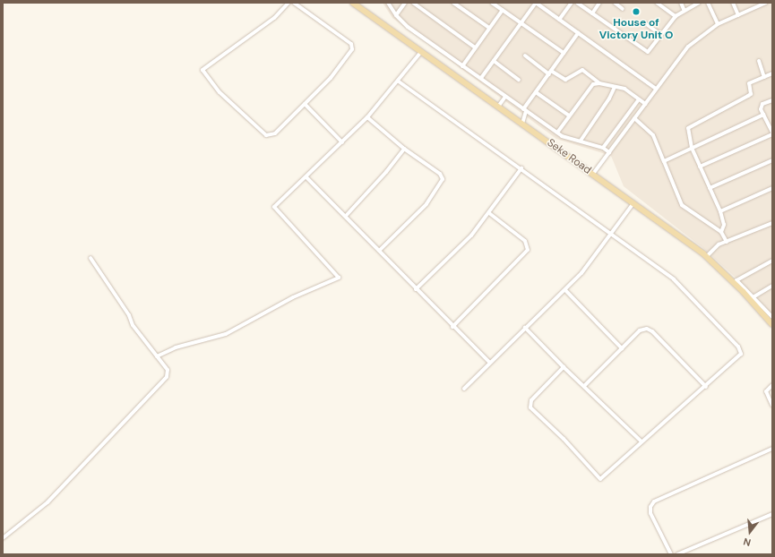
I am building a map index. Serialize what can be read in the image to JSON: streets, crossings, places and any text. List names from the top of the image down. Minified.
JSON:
{"streets":{"main road":["Seke Road"]},"places":["House of Victory Unit O"],"north":"bottom"}
